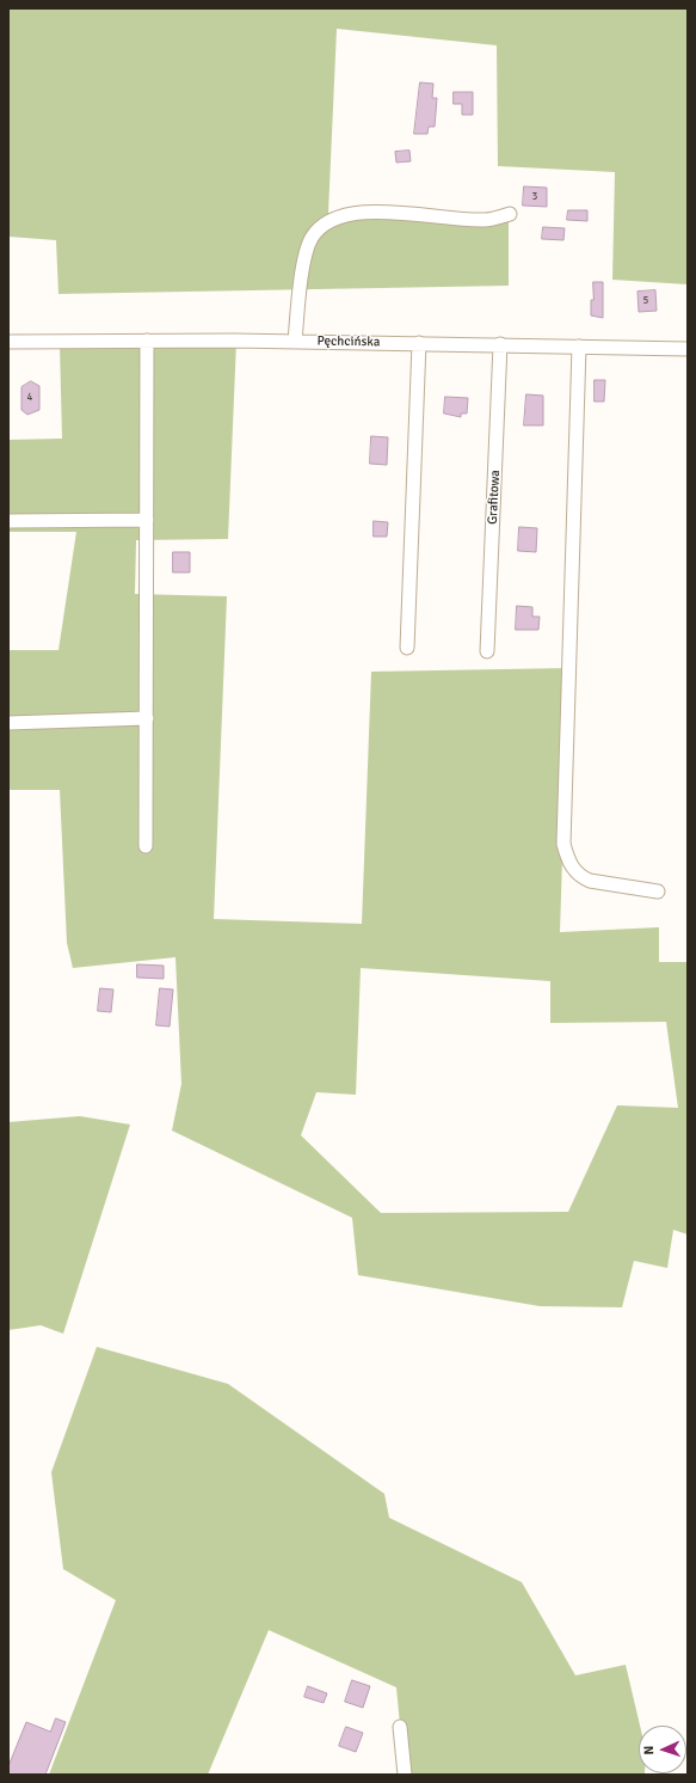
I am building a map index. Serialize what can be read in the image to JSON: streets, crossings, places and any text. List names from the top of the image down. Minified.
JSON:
{"streets":{"street":["Pęchcińska","Grafitowa"]},"crossings":[["Pęchcińska","Grafitowa"]],"house_numbers":["3","5","4"],"north":"left"}
